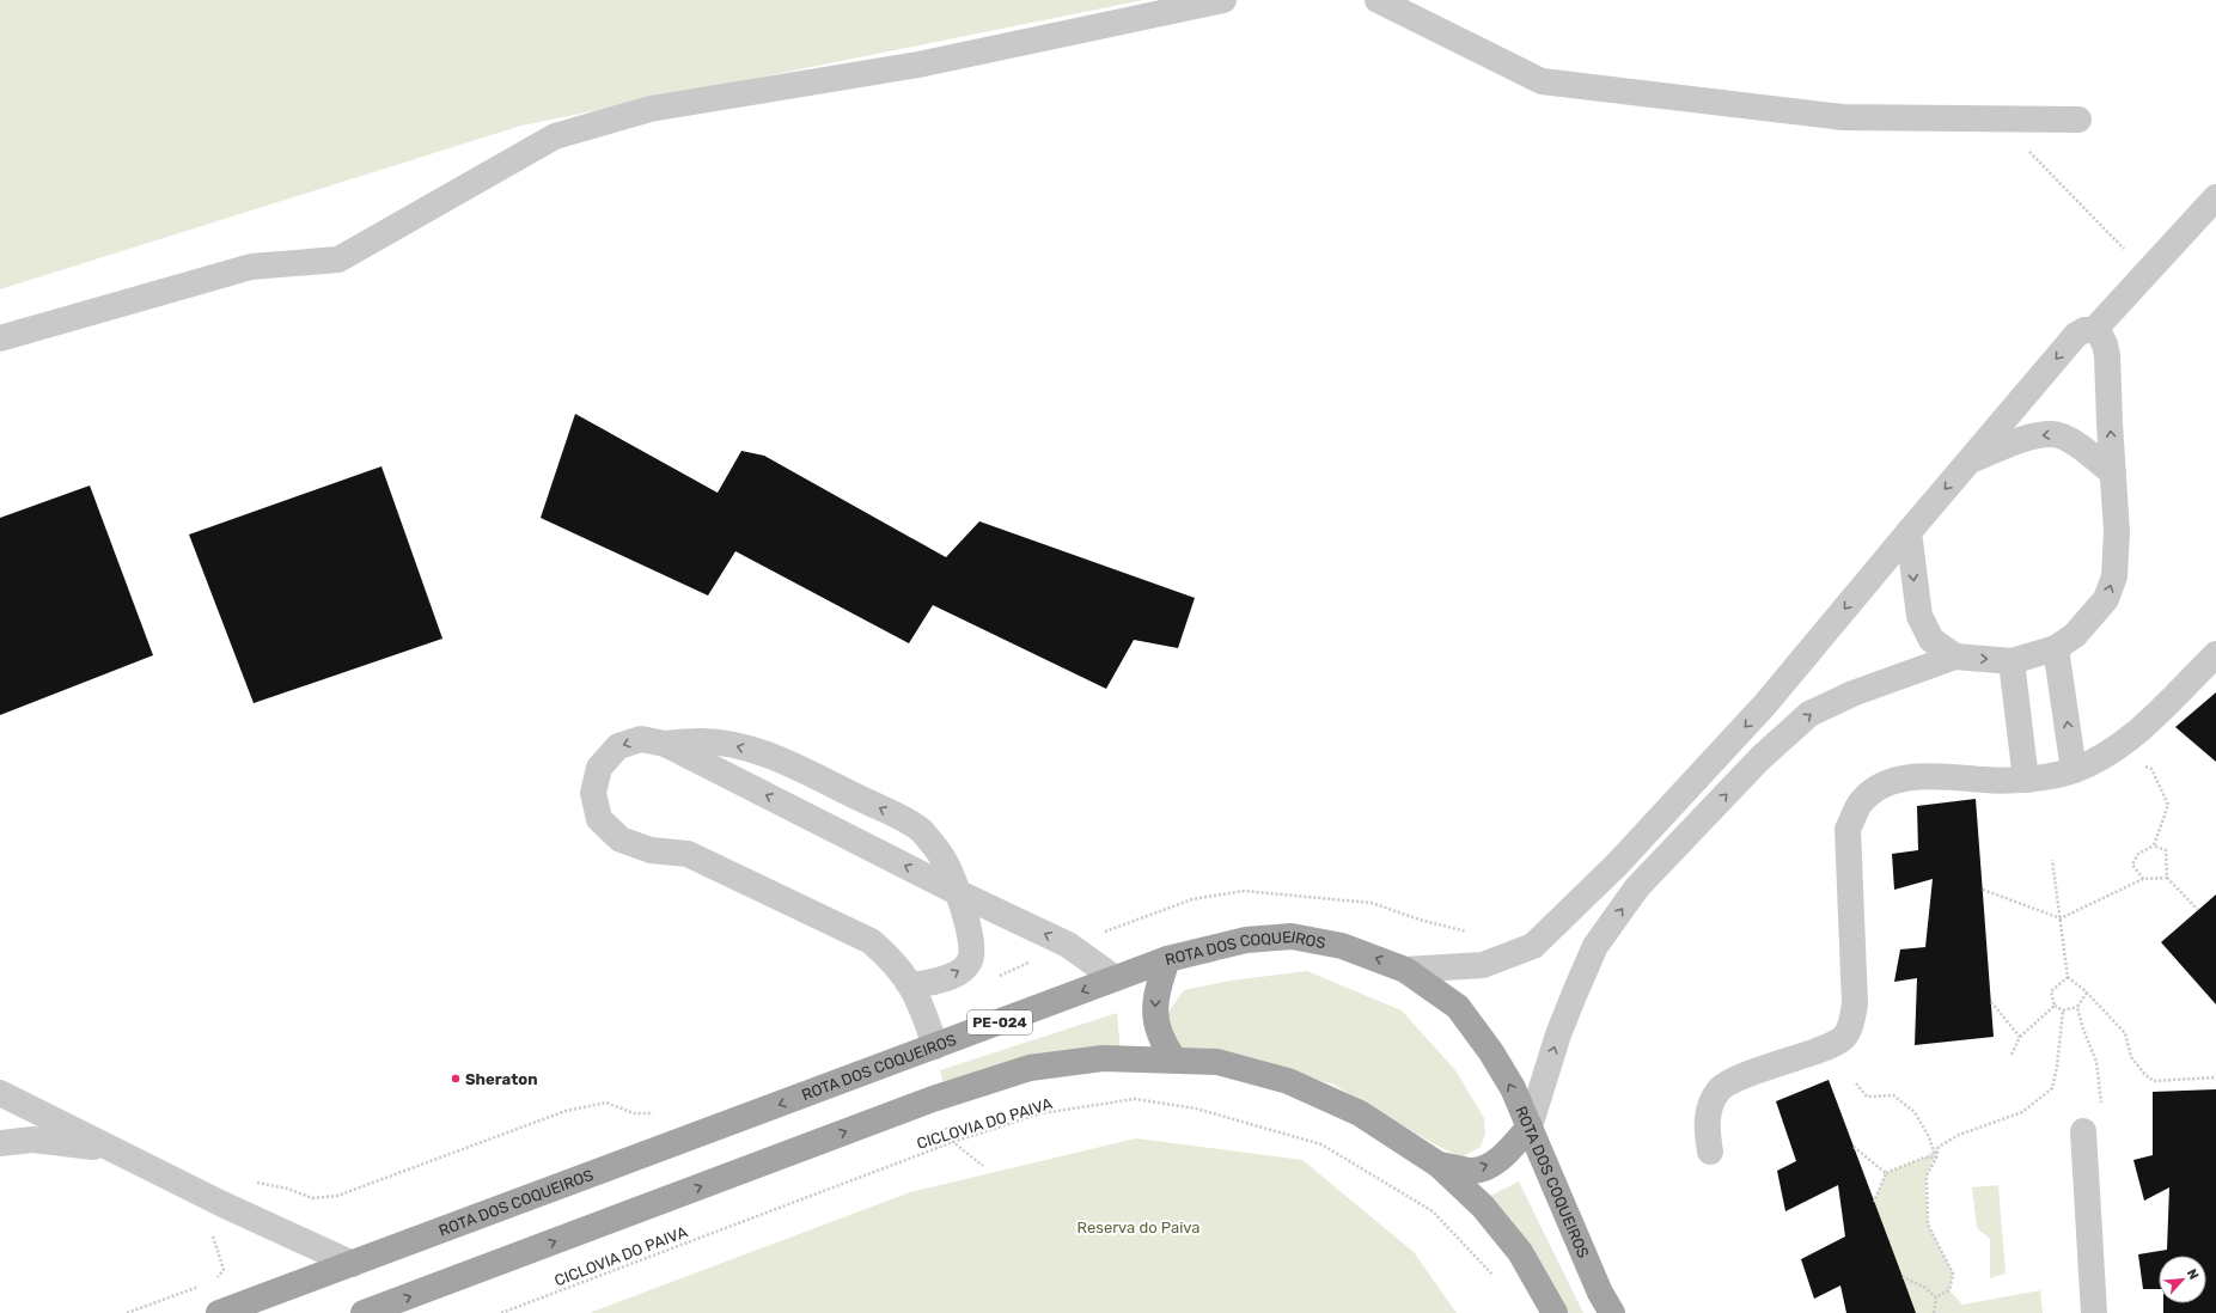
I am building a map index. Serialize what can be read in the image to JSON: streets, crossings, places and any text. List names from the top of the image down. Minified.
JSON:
{"streets":{"main road":["ROTA DOS COQUEIROS","PE-024"],"path":["CICLOVIA DO PAIVA"]},"parks":["Reserva do Paiva"],"places":["Sheraton"],"north":"top right"}
